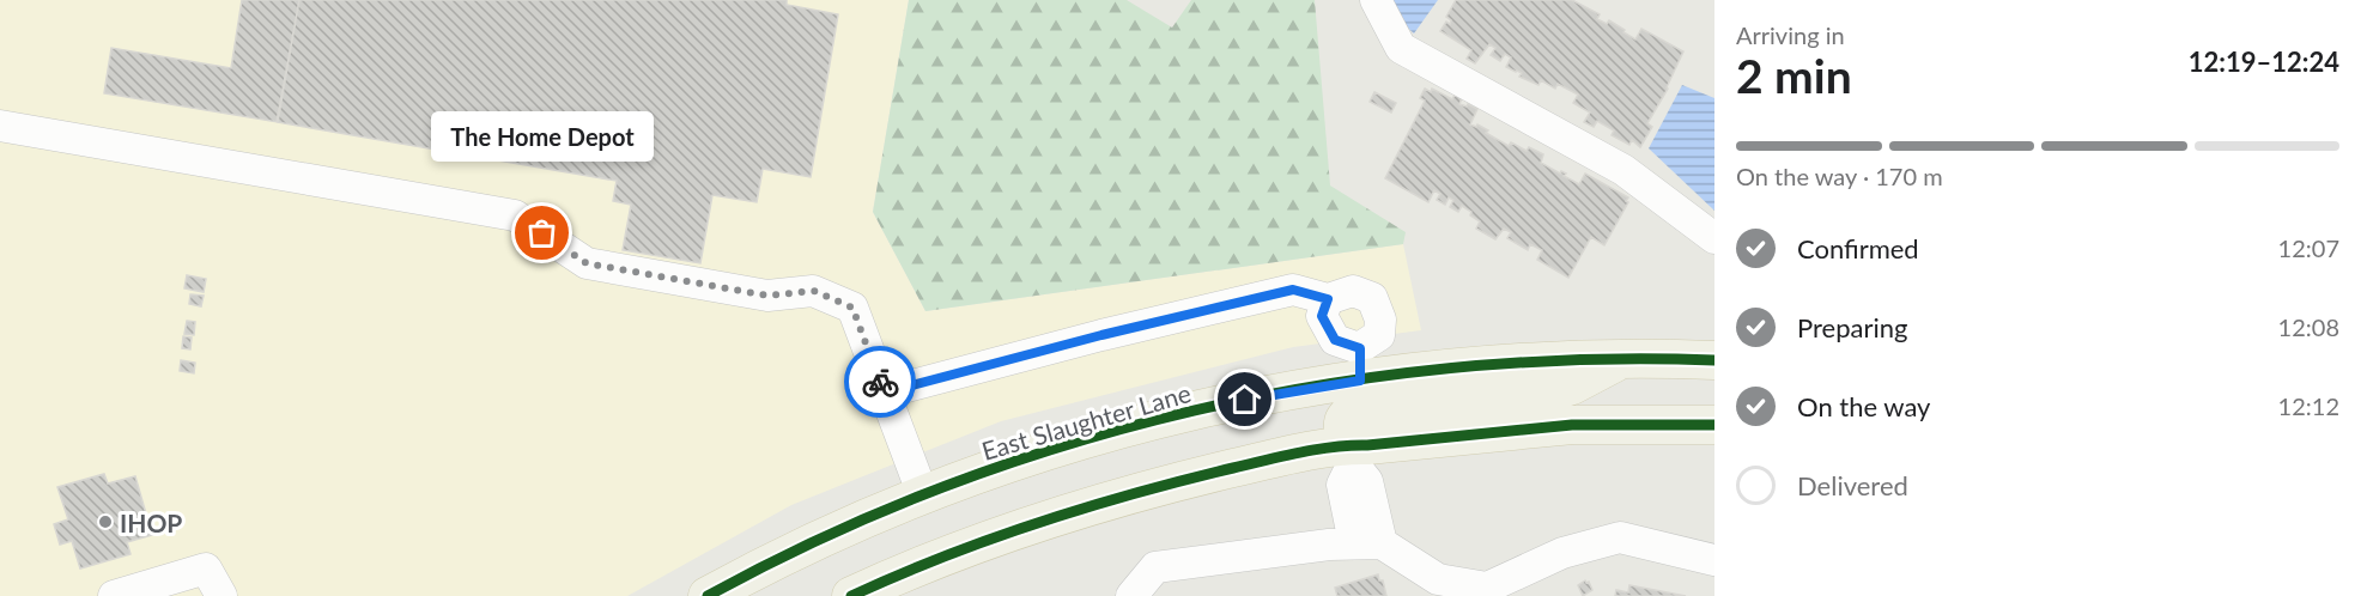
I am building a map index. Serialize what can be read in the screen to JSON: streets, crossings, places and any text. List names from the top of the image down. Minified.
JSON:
{"streets":{"main road":["East Slaughter Lane"]},"places":["The Home Depot","IHOP"],"page":{"heading":["2 min","Arriving in","12:19–12:24"],"bubble":"The Home Depot","bar":"On the way · 170 m","list":[["Confirmed","12:07"],["Preparing","12:08"],["On the way","12:12"],"Delivered"]}}
